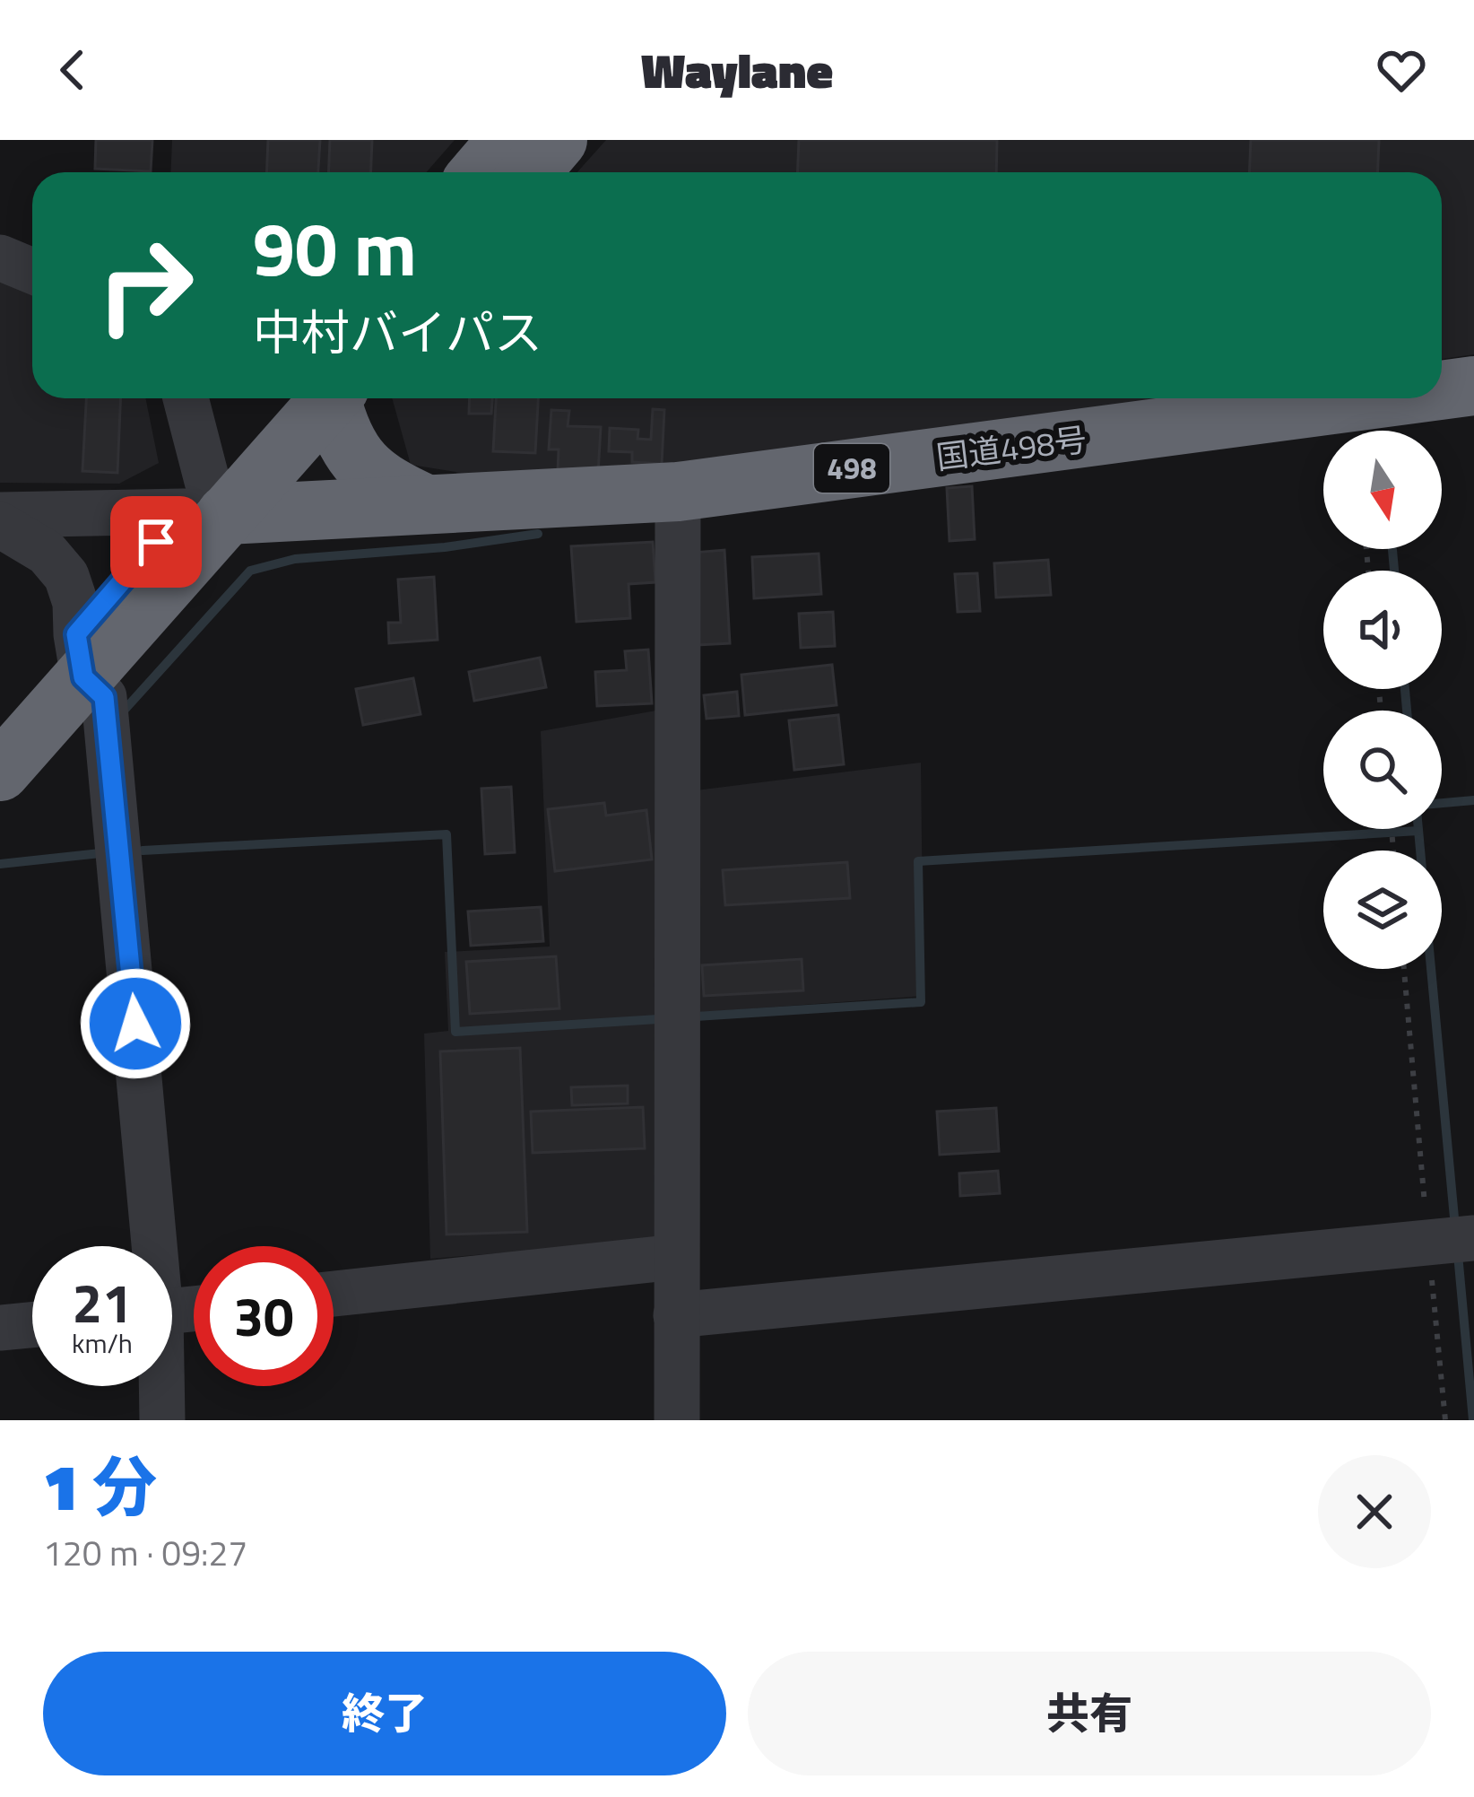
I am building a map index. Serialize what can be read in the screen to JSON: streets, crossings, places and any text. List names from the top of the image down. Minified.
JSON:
{"streets":{"highway":["国道498号","498"]},"north":"bottom","page":{"header":"Waylane","turn":["90 m","中村バイパス"],"speed":"21 km/h","limit":"30","heading":["1 分","120 m · 09:27"],"buttons":["終了","共有"]}}
